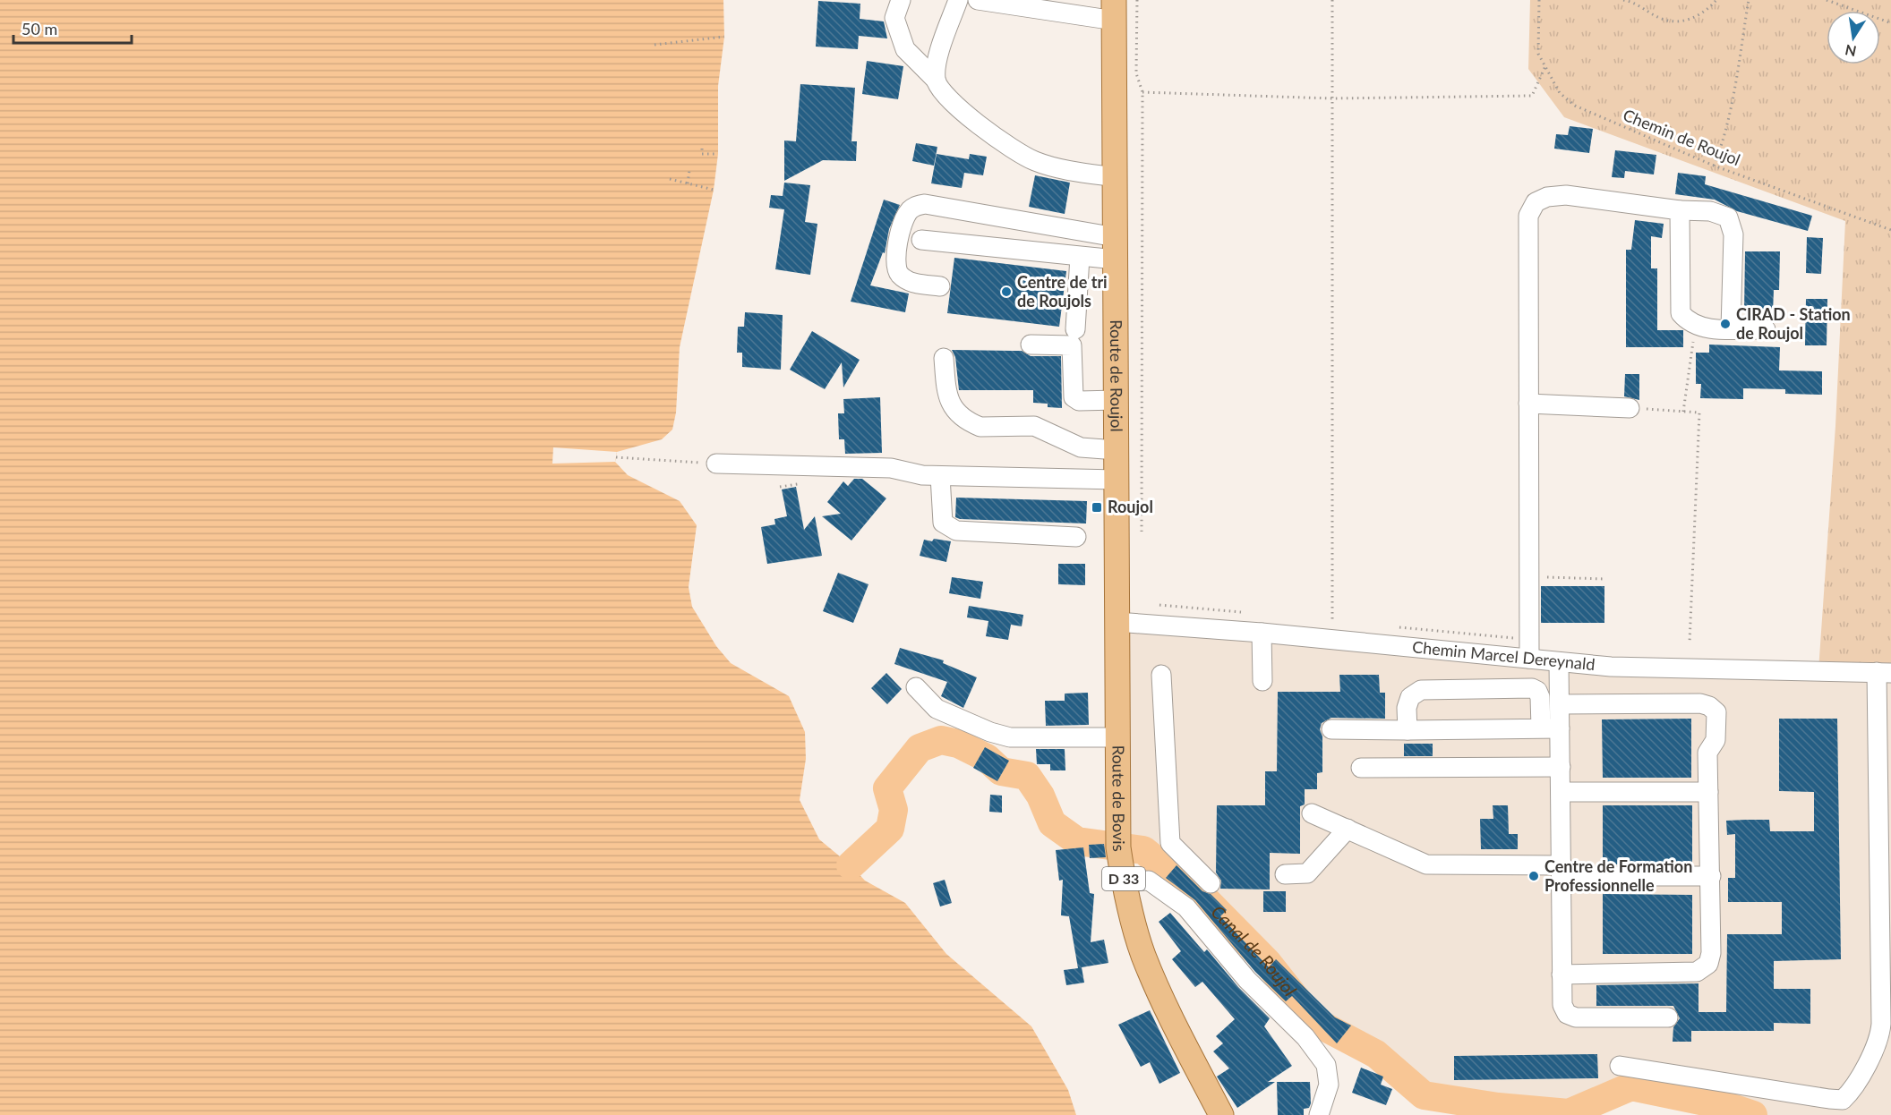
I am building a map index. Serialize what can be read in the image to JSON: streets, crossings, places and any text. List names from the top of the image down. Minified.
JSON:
{"streets":{"main road":["Route de Roujol","Route de Bovis","D 33"],"street":["Chemin Marcel Dereynald"],"path":["Chemin de Roujol"]},"crossings":[["Route de Roujol","Chemin Marcel Dereynald"],["Route de Roujol","Route de Bovis"],["Chemin Marcel Dereynald","Route de Bovis"]],"water":["Canal de Roujol"],"places":{"other":["Centre de tri de Roujols","CIRAD - Station de Roujol","Centre de Formation Professionnelle"],"transit":["Roujol"]},"scale_bar":"50 m","north":"bottom"}
